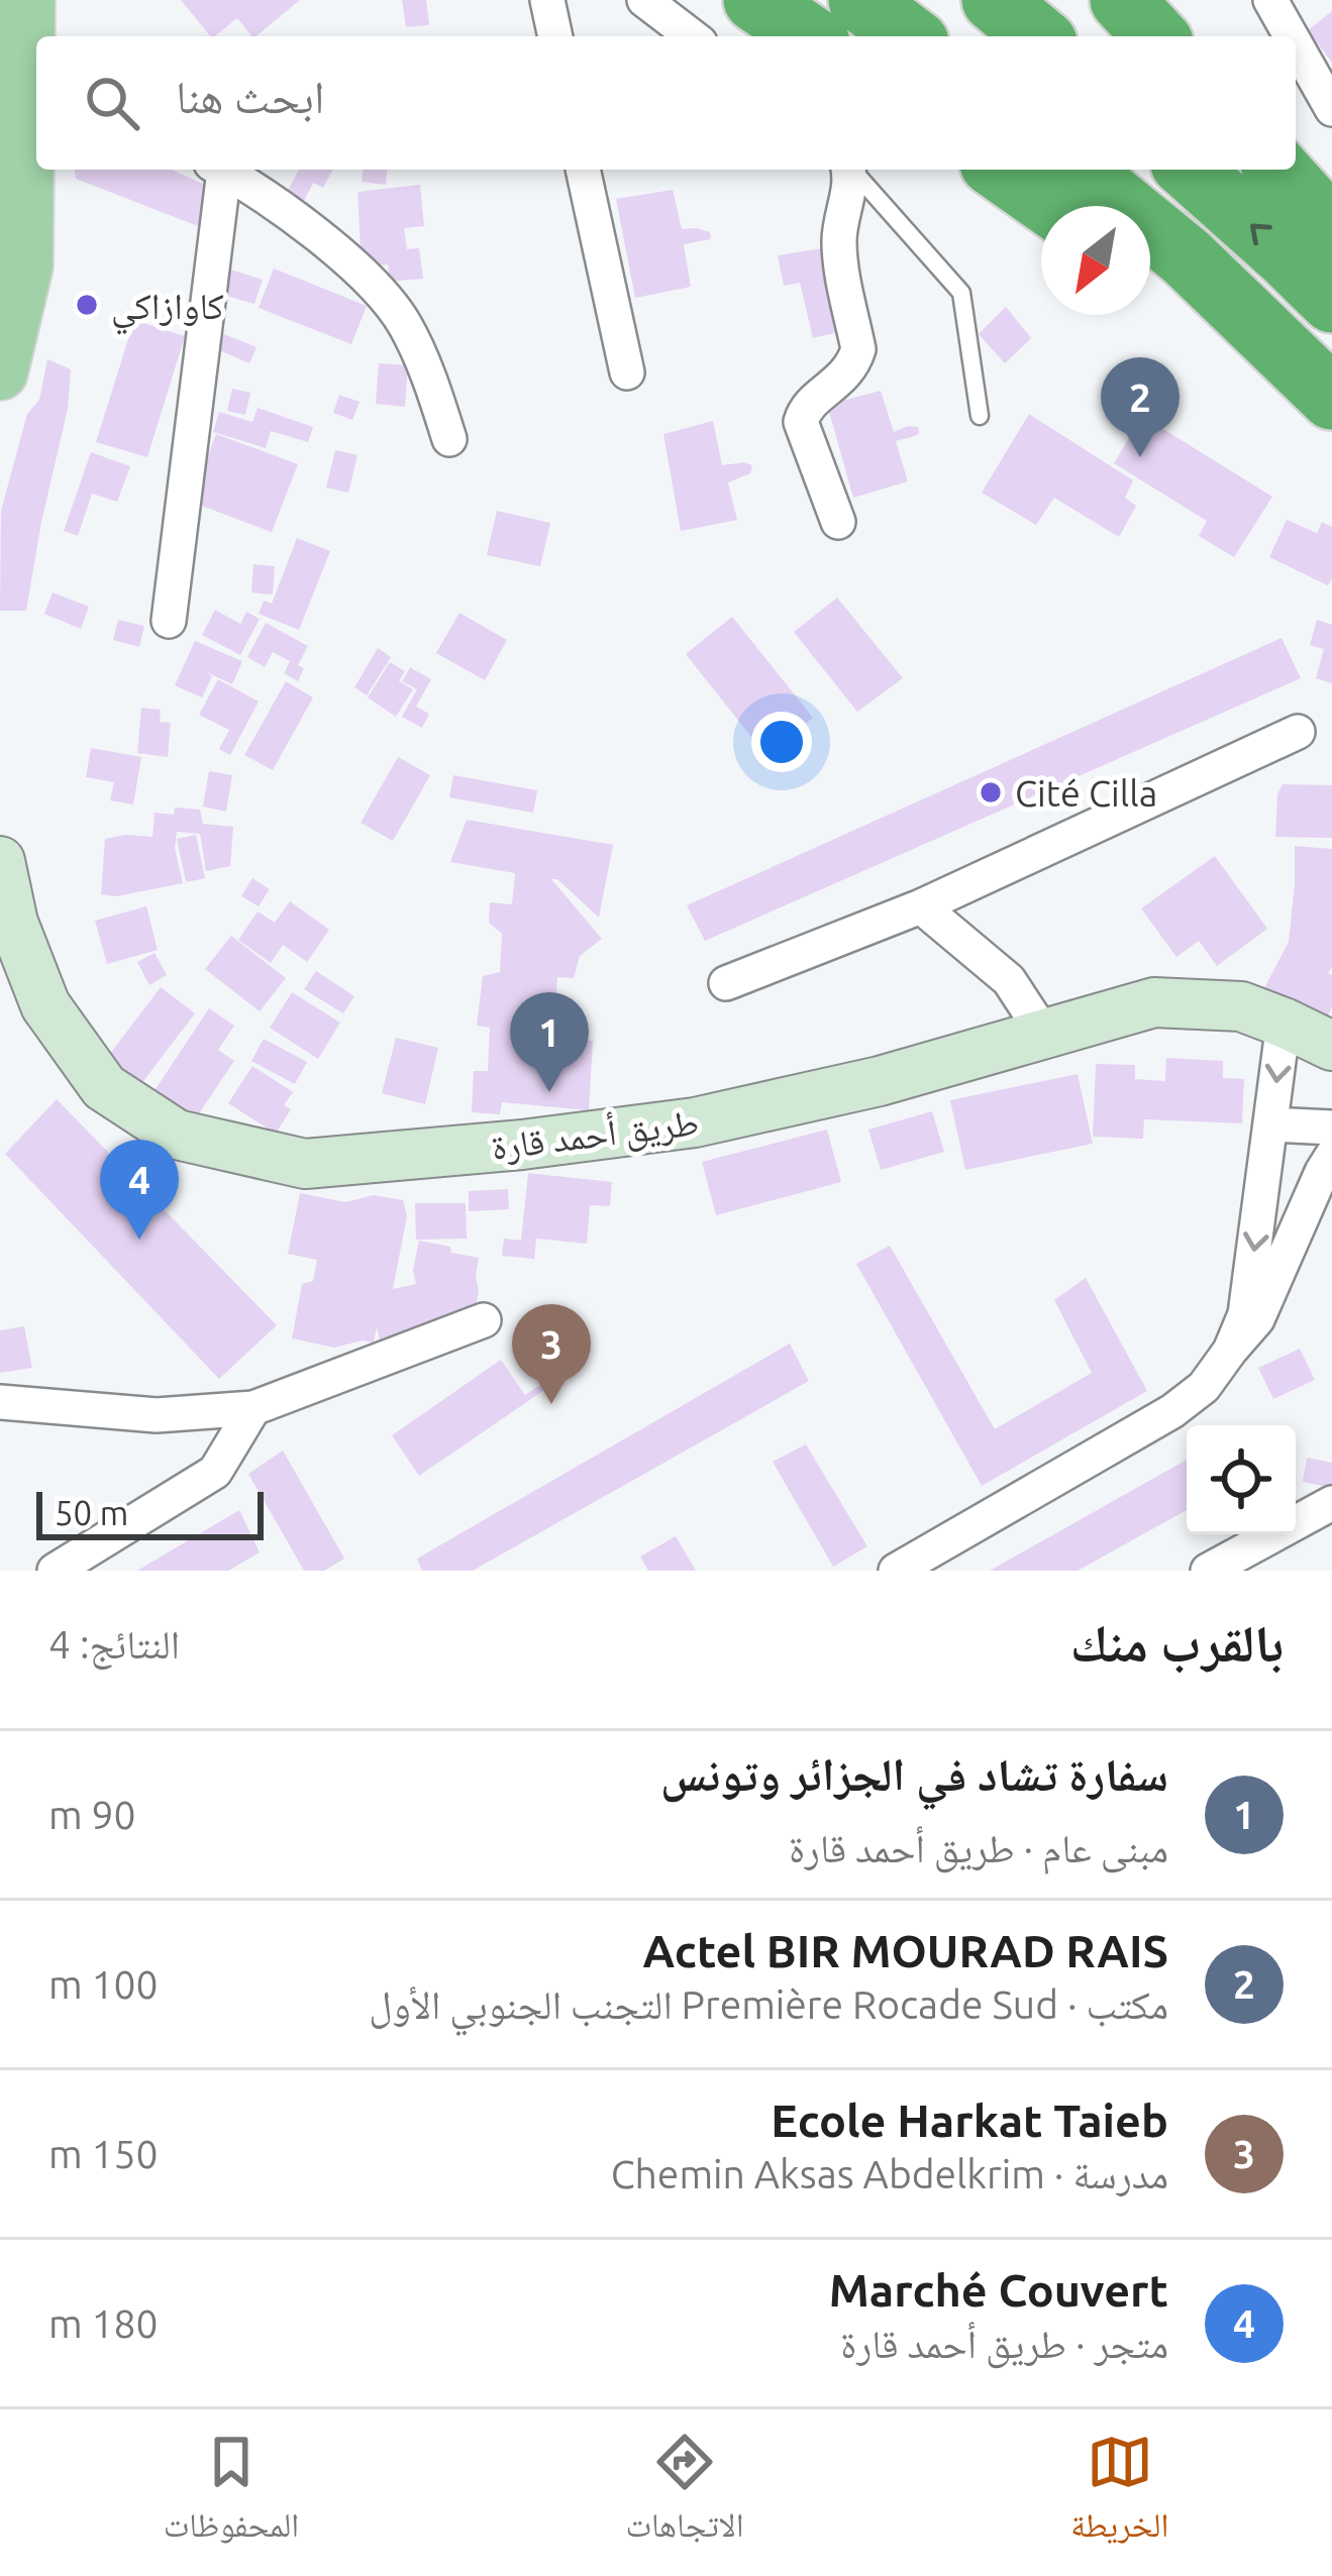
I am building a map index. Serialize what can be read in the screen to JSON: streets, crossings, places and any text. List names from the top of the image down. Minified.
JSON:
{"streets":{"street":["طريق أحمد قارة"]},"places":["كاوازاكي","Cité Cilla"],"scale_bar":"50 m","north":"bottom left","page":{"search":"ابحث هنا","pins":["2","1","4","3"],"scale":"50 m","heading":["بالقرب منك","النتائج: 4"],"list":[{"mark":"1","name":"سفارة تشاد في الجزائر وتونس","note":"مبنى عام · طريق أحمد قارة","value":"90 m"},{"mark":"2","name":"Actel BIR MOURAD RAIS","note":"مكتب · Première Rocade Sud التجنب الجنوبي الأول","value":"100 m"},{"mark":"3","name":"Ecole Harkat Taieb","note":"مدرسة · Chemin Aksas Abdelkrim","value":"150 m"},{"mark":"4","name":"Marché Couvert","note":"متجر · طريق أحمد قارة","value":"180 m"}],"nav":["الخريطة","الاتجاهات","المحفوظات"]}}
